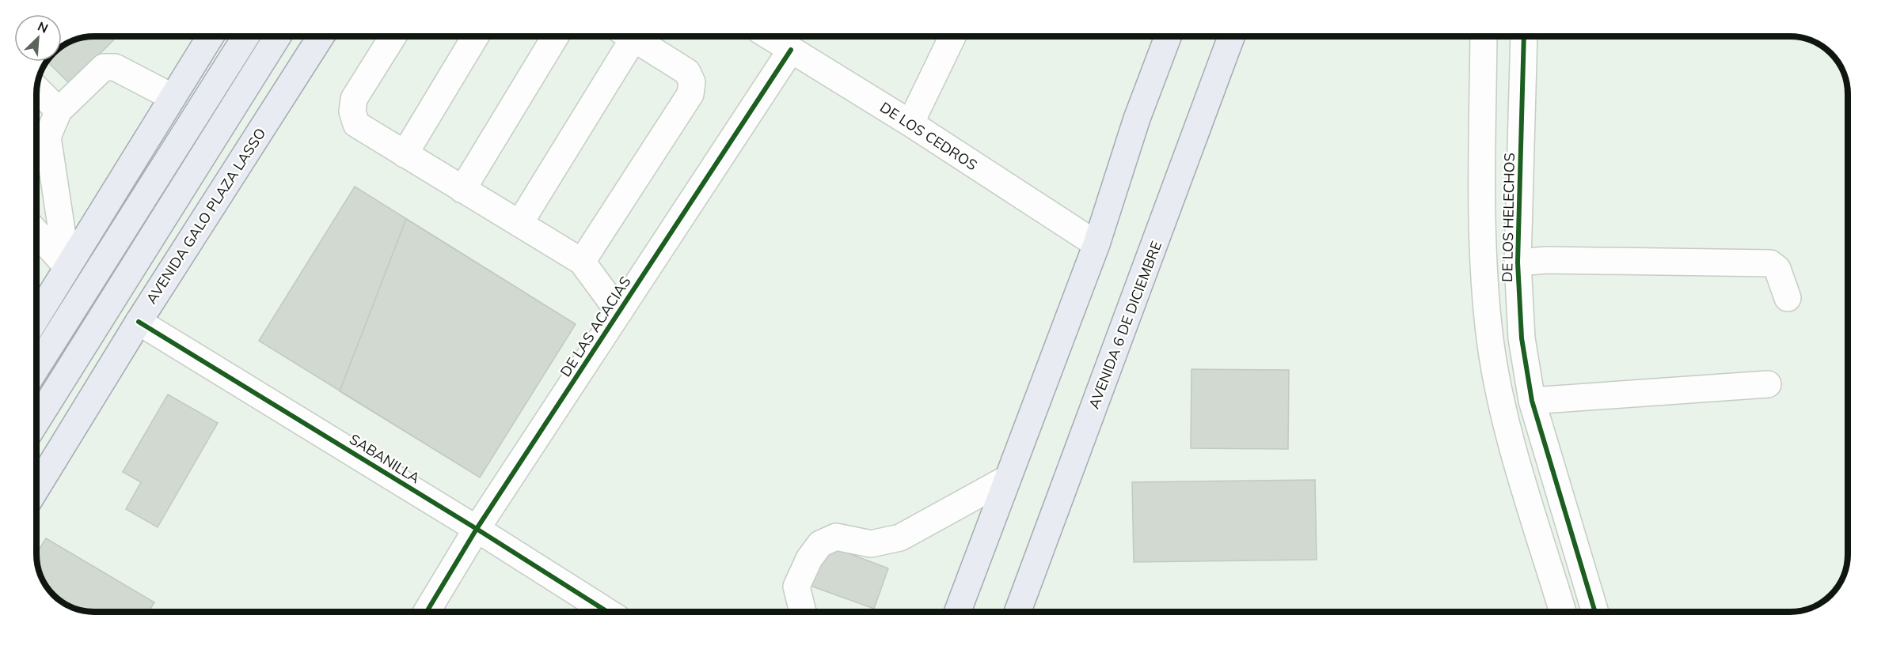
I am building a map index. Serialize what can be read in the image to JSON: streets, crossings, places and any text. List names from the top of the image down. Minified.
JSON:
{"streets":{"main road":["AVENIDA GALO PLAZA LASSO","AVENIDA 6 DE DICIEMBRE"],"street":["DE LOS CEDROS","DE LOS HELECHOS","DE LAS ACACIAS","SABANILLA"]},"crossings":[["DE LOS CEDROS","DE LAS ACACIAS"],["AVENIDA GALO PLAZA LASSO","SABANILLA"],["DE LAS ACACIAS","SABANILLA"]],"north":"top right"}
